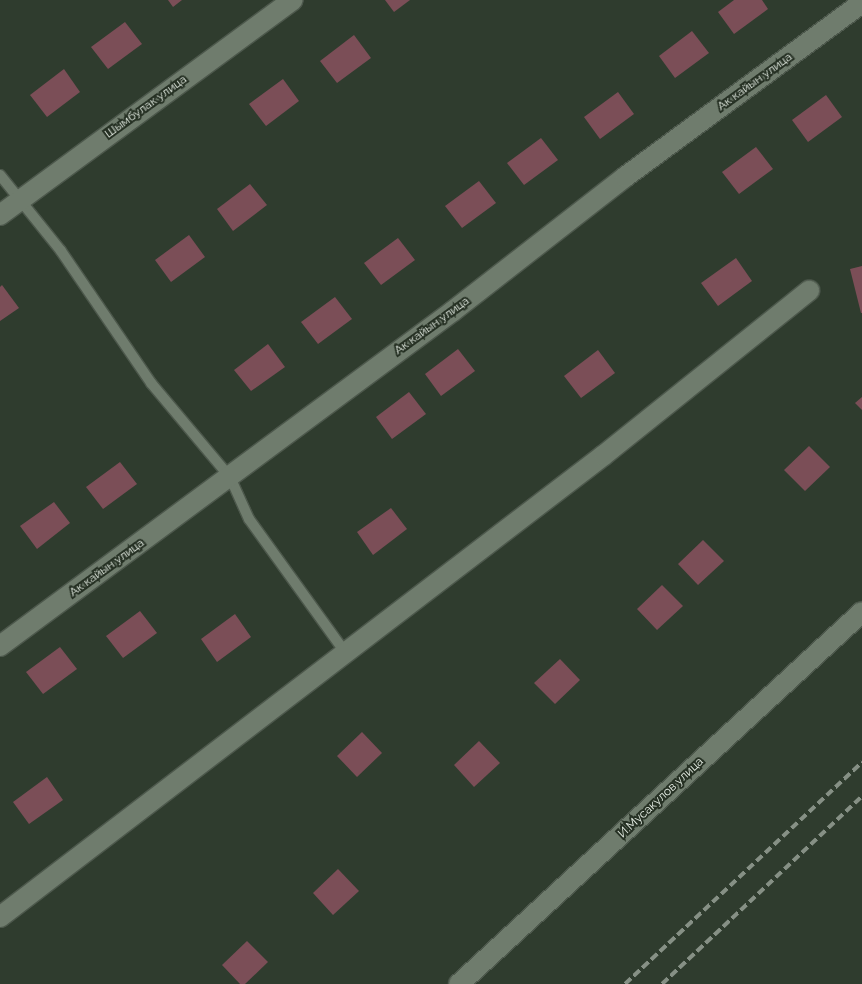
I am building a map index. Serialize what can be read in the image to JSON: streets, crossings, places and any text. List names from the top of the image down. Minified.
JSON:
{"streets":{"street":["Ак кайын улица","Шымбулак улица","И.Мусакулов улица"]}}
